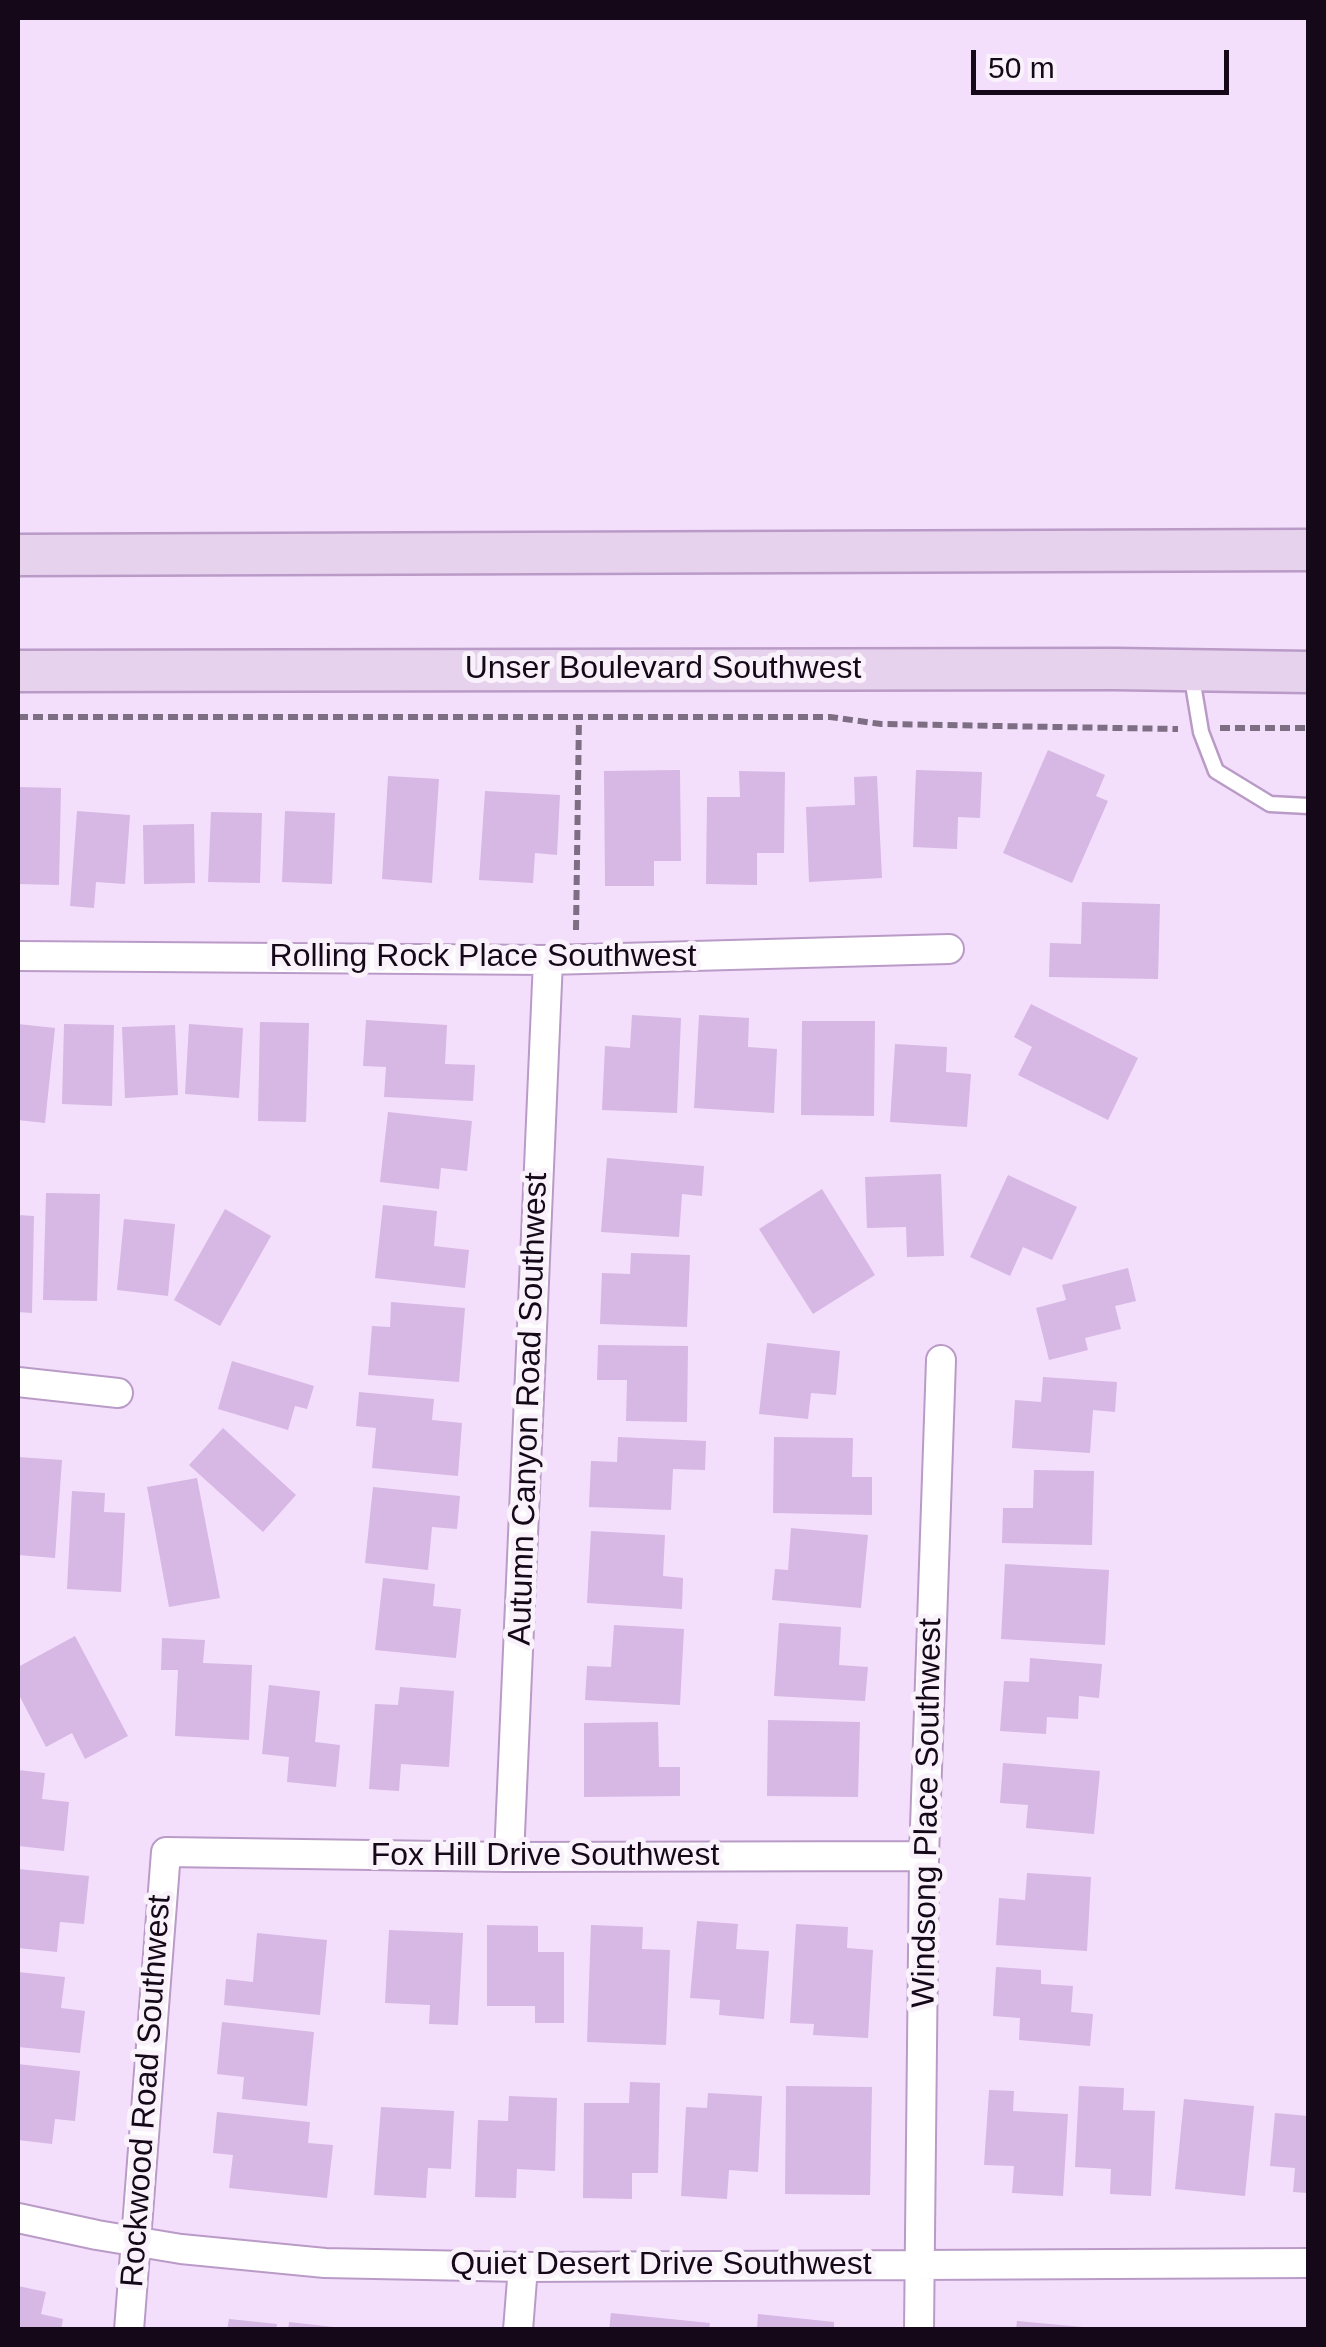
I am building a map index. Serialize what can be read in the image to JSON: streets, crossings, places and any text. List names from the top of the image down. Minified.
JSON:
{"streets":{"main road":["Unser Boulevard Southwest"],"street":["Rolling Rock Place Southwest","Autumn Canyon Road Southwest","Windsong Place Southwest","Fox Hill Drive Southwest","Rockwood Road Southwest","Quiet Desert Drive Southwest"]},"crossings":[["Rolling Rock Place Southwest","Autumn Canyon Road Southwest"],["Autumn Canyon Road Southwest","Fox Hill Drive Southwest"],["Windsong Place Southwest","Fox Hill Drive Southwest"],["Windsong Place Southwest","Quiet Desert Drive Southwest"],["Fox Hill Drive Southwest","Rockwood Road Southwest"],["Rockwood Road Southwest","Quiet Desert Drive Southwest"]],"scale_bar":"50 m"}
